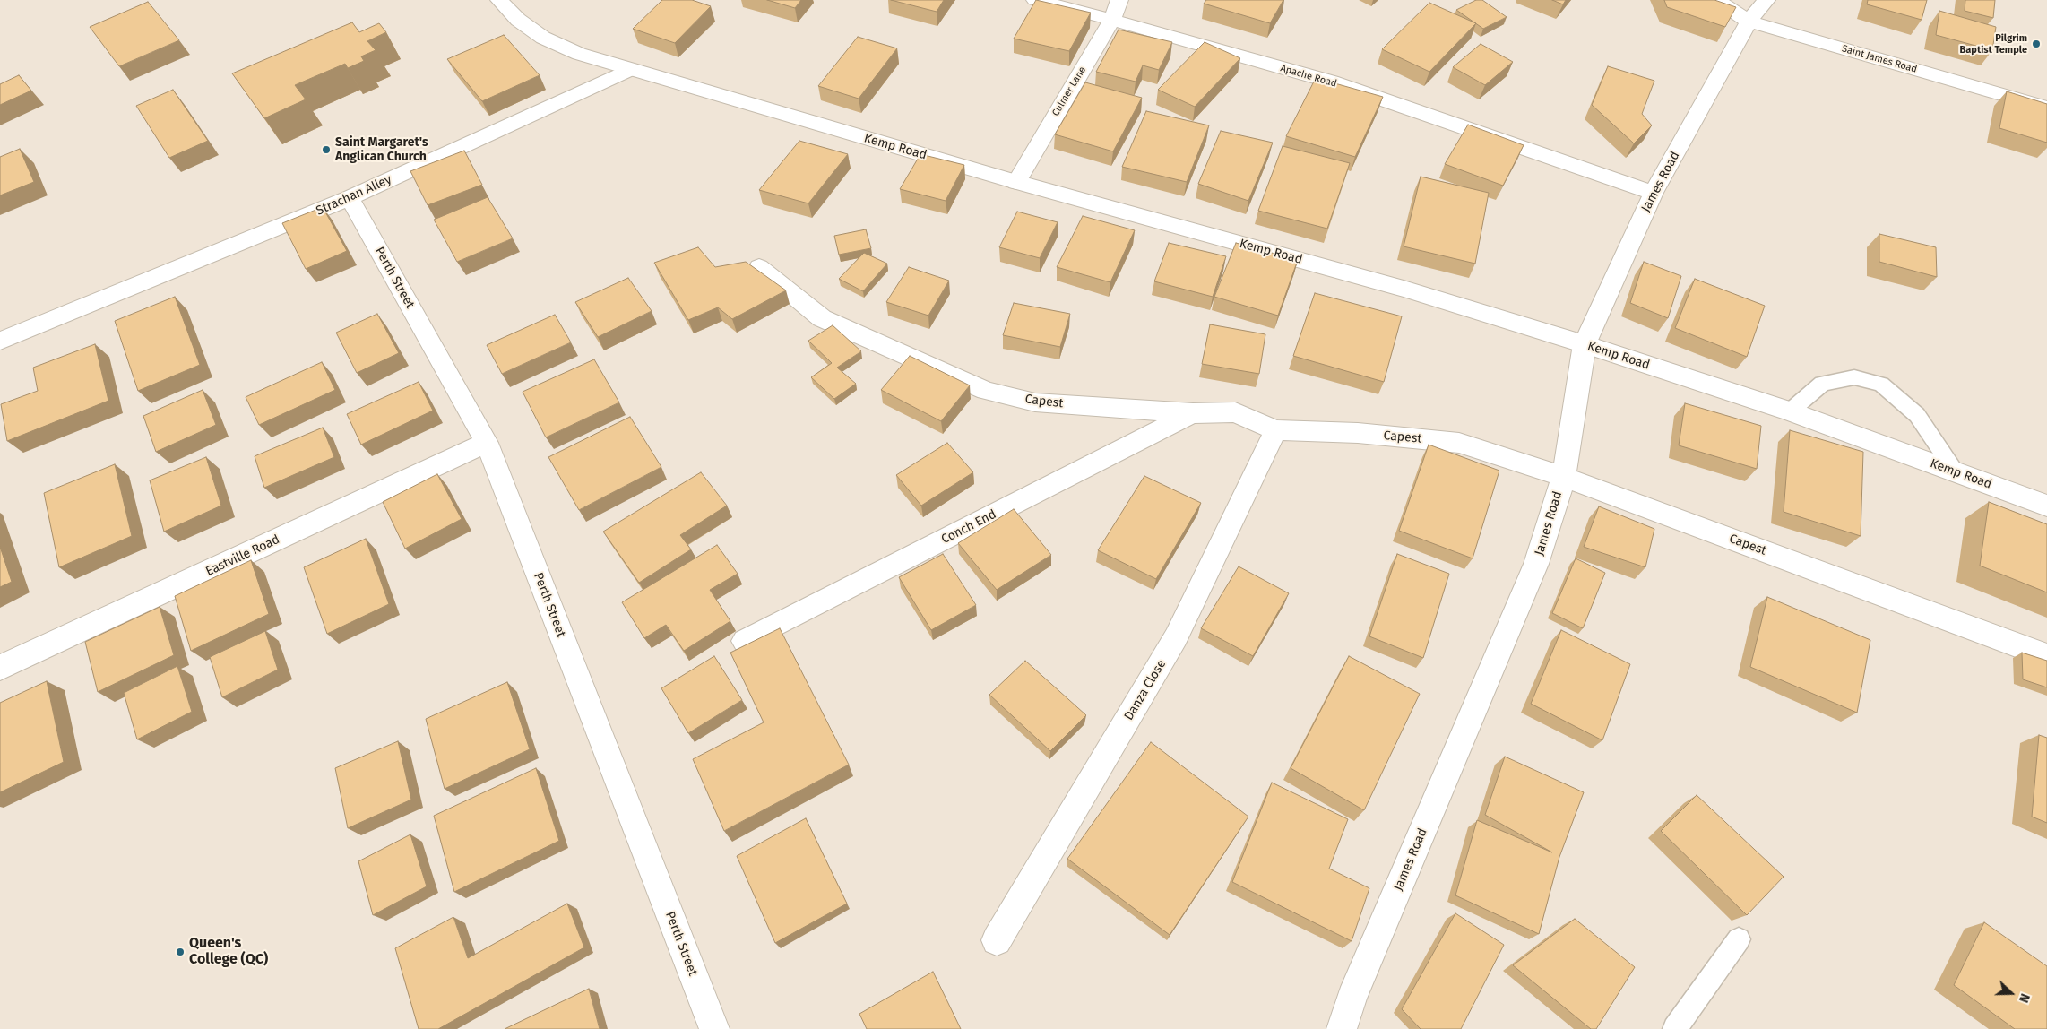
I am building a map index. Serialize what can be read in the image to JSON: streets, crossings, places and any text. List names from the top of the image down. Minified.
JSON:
{"streets":{"street":["Saint James Road","Apache Road","Culmer Lane","Kemp Road","James Road","Strachan Alley","Perth Street","Capest","Conch End","Eastville Road","Danza Close"]},"crossings":[["Saint James Road","James Road"],["Apache Road","Culmer Lane"],["Apache Road","James Road"],["Culmer Lane","Kemp Road"],["Kemp Road","James Road"],["Kemp Road","Strachan Alley"],["James Road","Capest"],["Strachan Alley","Perth Street"],["Perth Street","Eastville Road"],["Capest","Conch End"],["Capest","Danza Close"]],"places":["Pilgrim Baptist Temple","Saint Margaret's Anglican Church","Queen's College (QC)"],"north":"right"}
